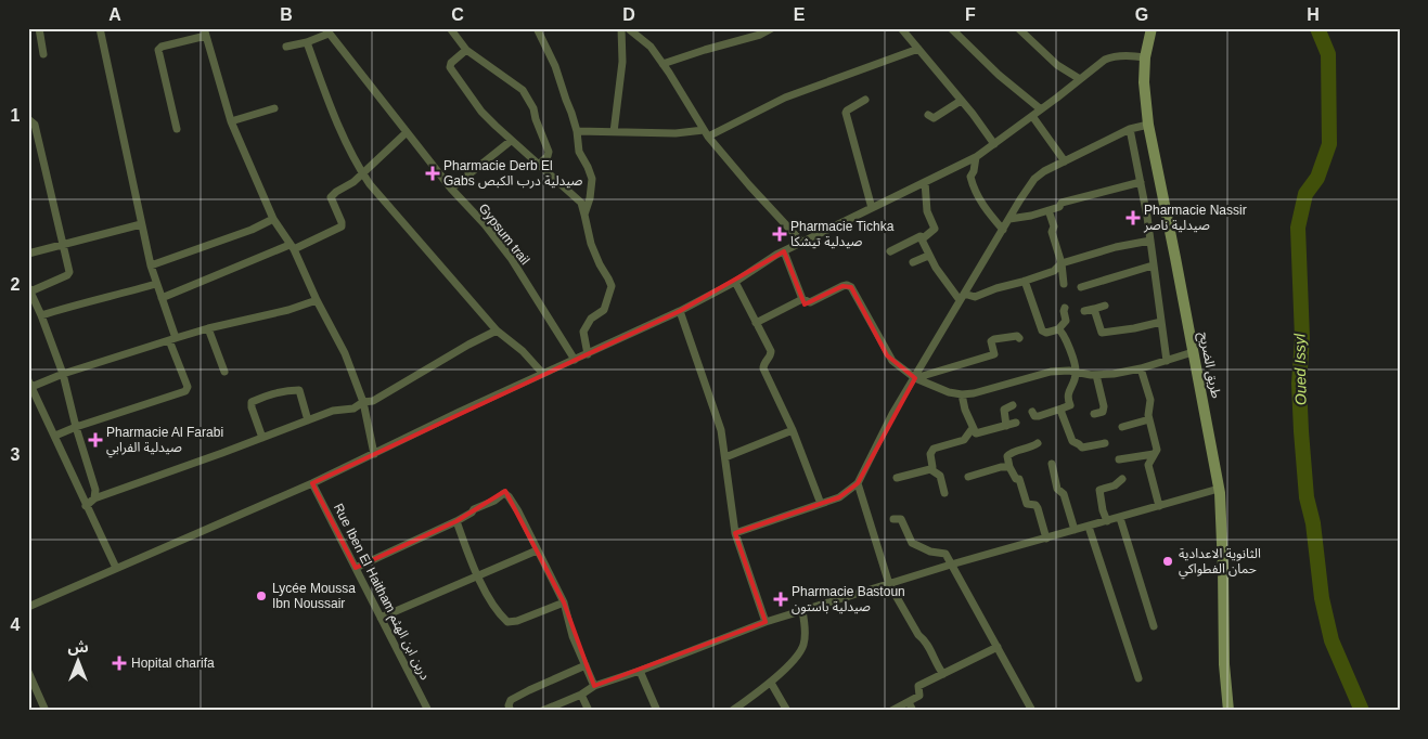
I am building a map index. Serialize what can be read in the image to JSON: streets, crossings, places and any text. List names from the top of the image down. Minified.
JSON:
{"streets":{"street":["Gypsum trail","طريق الضريح","Rue Iben El Haitham دربن ابن الهثم"]},"water":["Oued Issyl"],"places":{"health":["Pharmacie Derb El Gabs صيدلية درب الكبص","Pharmacie Nassir صيدلية ناصر","Pharmacie Tichka صيدلية تيشكا","Pharmacie Al Farabi صيدلية الفرابي","Pharmacie Bastoun صيدلية باستون","Hopital charifa"],"other":["الثانوية الاعدادية حمان الفطواكي","Lycée Moussa Ibn Noussair"]},"north":"top","grid":{"columns":["A","B","C","D","E","F","G","H"],"rows":["1","2","3","4"]}}
